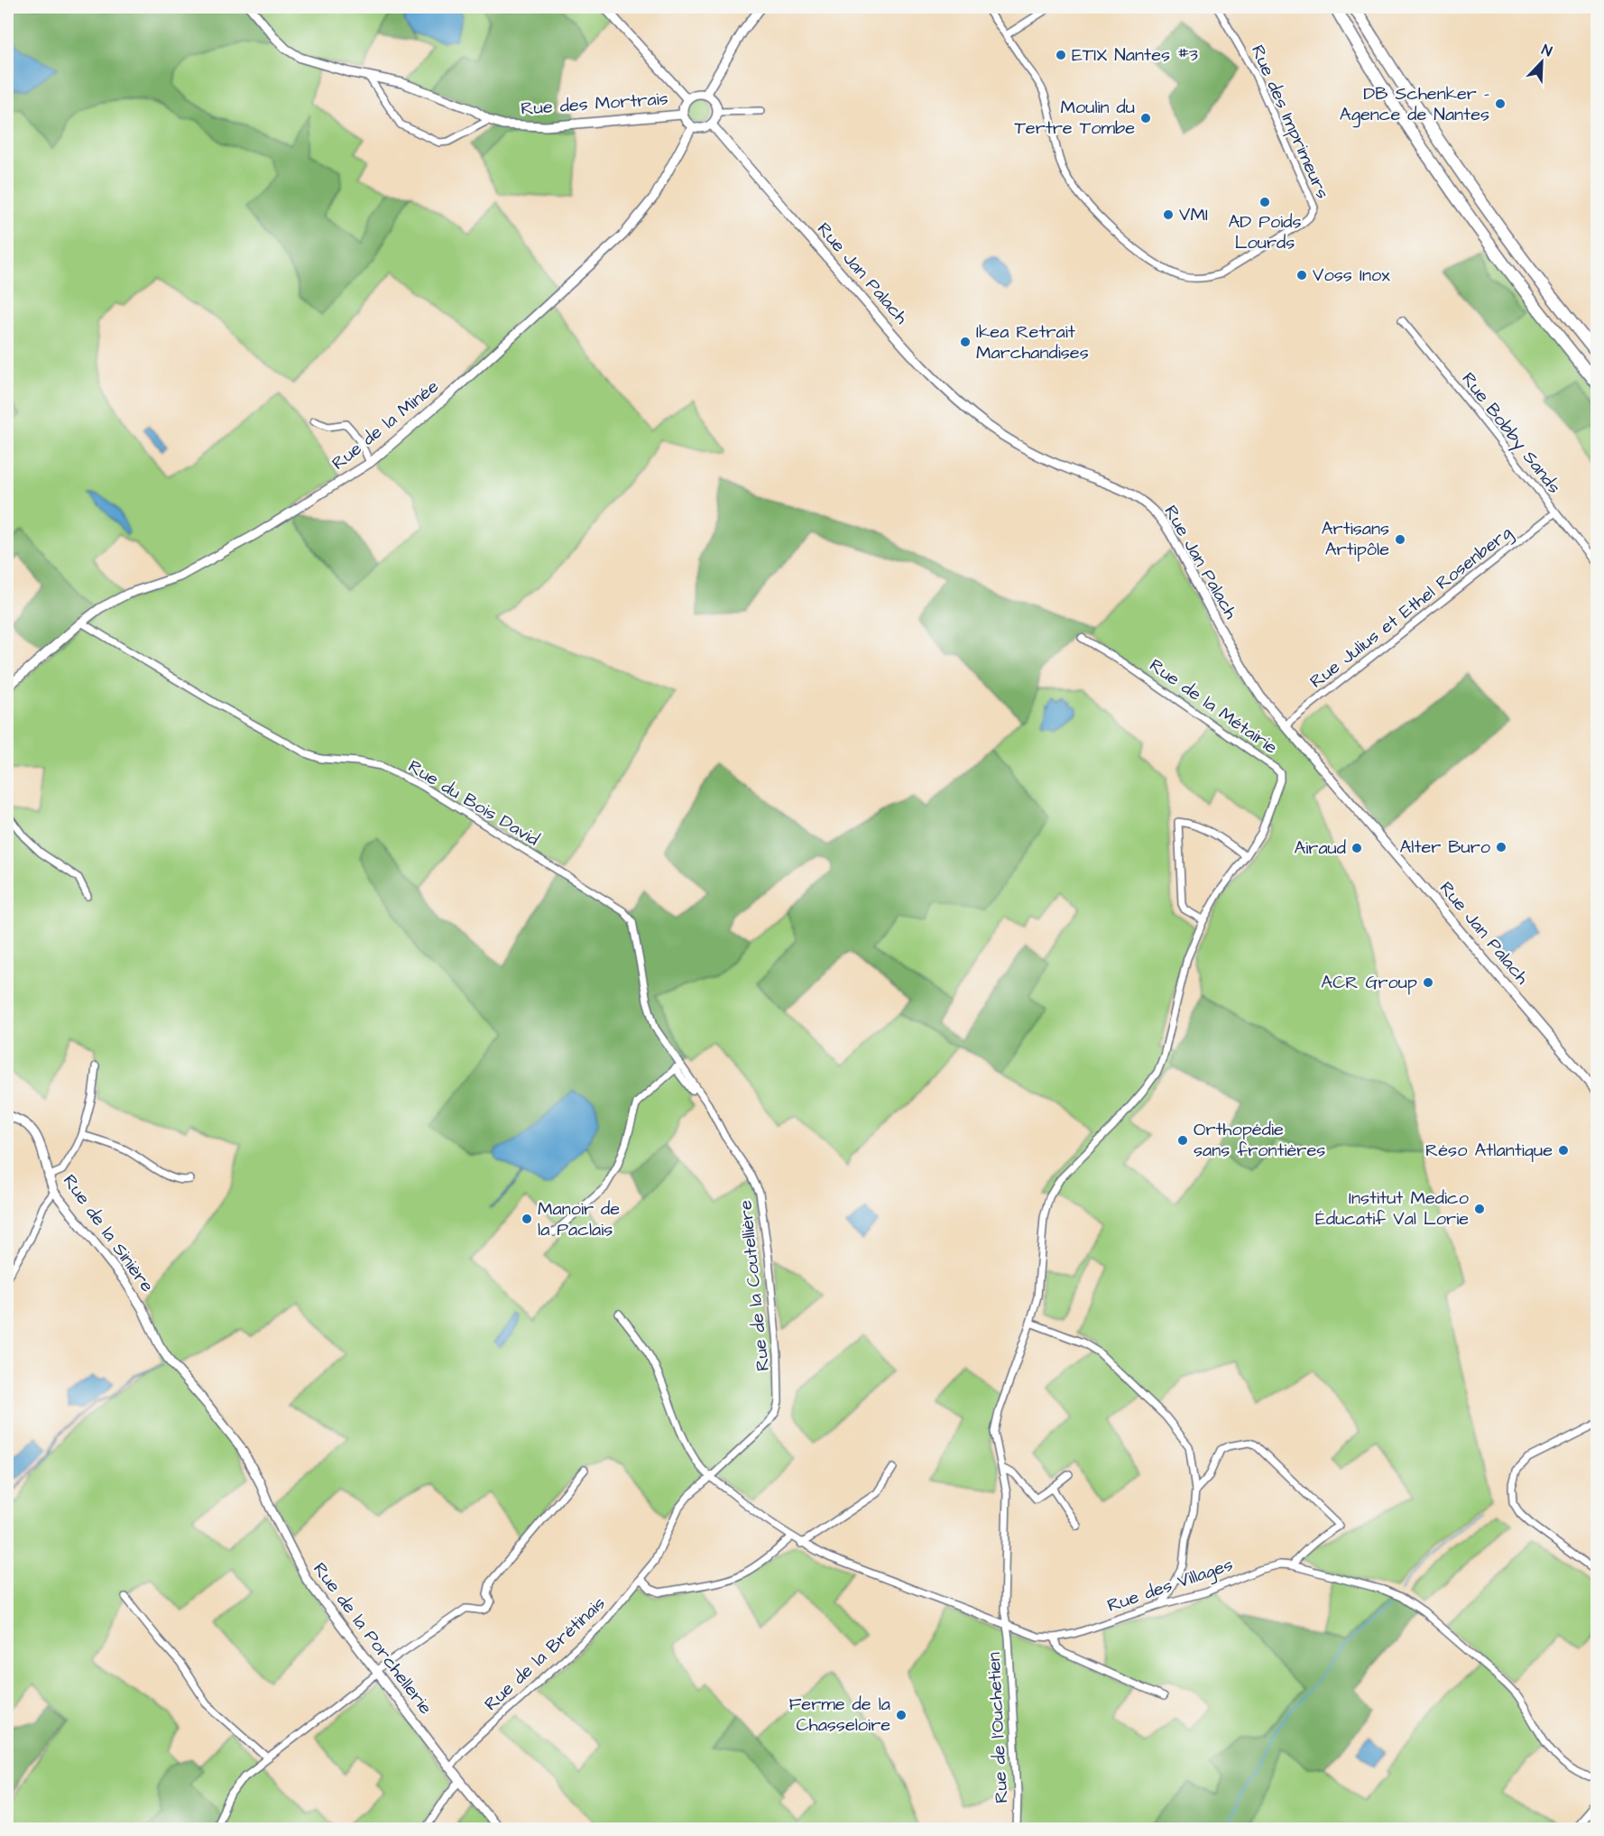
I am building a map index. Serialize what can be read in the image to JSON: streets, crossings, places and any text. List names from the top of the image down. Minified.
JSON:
{"streets":{"street":["Rue des Mortrais","Rue des Imprimeurs","Rue Jan Palach","Rue de la Minée","Rue Bobby Sands","Rue Julius et Ethel Rosenberg","Rue de la Métairie","Rue du Bois David","Rue de la Sinière","Rue de la Coutellière","Rue des Villages","Rue de la Porchellerie","Rue de la Brétinais","Rue de l'Ouchetien"]},"crossings":[["Rue des Mortrais","Rue Jan Palach"],["Rue des Mortrais","Rue de la Minée"],["Rue Jan Palach","Rue de la Minée"],["Rue Jan Palach","Rue Julius et Ethel Rosenberg"],["Rue de la Minée","Rue du Bois David"],["Rue Bobby Sands","Rue Julius et Ethel Rosenberg"],["Rue de la Métairie","Rue des Villages"],["Rue de la Métairie","Rue de l'Ouchetien"],["Rue du Bois David","Rue de la Coutellière"],["Rue de la Sinière","Rue de la Porchellerie"],["Rue de la Coutellière","Rue des Villages"],["Rue de la Coutellière","Rue de la Brétinais"],["Rue des Villages","Rue de la Brétinais"],["Rue des Villages","Rue de l'Ouchetien"],["Rue de la Porchellerie","Rue de la Brétinais"]],"places":["ETIX Nantes #3","DB Schenker - Agence de Nantes","Moulin du Tertre Tombe","AD Poids Lourds","VMI","Voss Inox","Ikea Retrait Marchandises","Artisans Artipôle","Alter Buro","Airaud","ACR Group","Orthopédie sans frontières","Réso Atlantique","Institut Medico Éducatif Val Lorie","Manoir de la Paclais","Ferme de la Chasseloire"],"north":"top right"}
